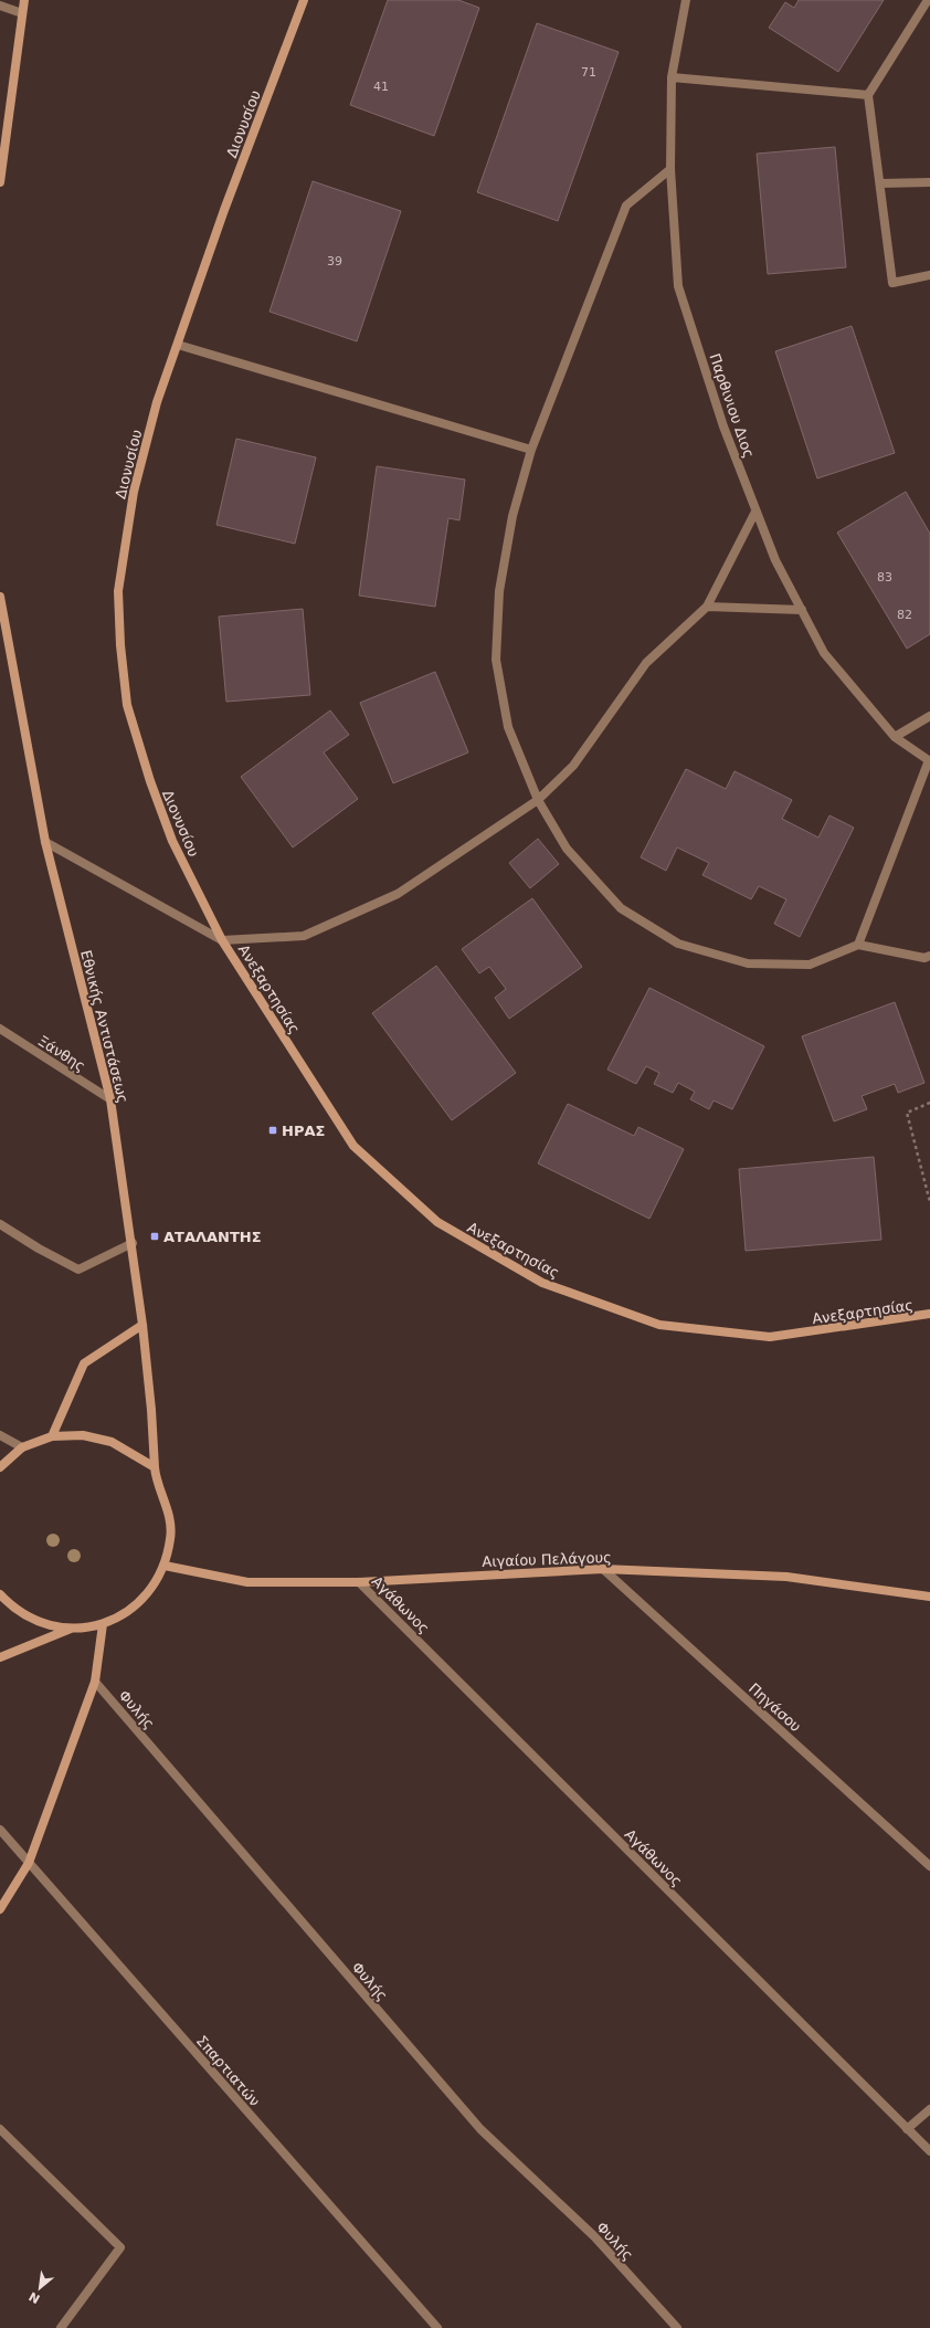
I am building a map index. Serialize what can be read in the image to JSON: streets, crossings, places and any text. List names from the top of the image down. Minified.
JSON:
{"streets":{"street":["Διονυσίου","Παρθινιου Διος","Ανεξαρτησίας","Εθνικής Αντιστάσεως","Ξάνθης","Αιγαίου Πελάγους","Αγάθωνος","Πηγάσου","Φυλής","Σπαρτιατών"]},"crossings":[["Διονυσίου","Ανεξαρτησίας"],["Εθνικής Αντιστάσεως","Ξάνθης"],["Εθνικής Αντιστάσεως","Αιγαίου Πελάγους"],["Αιγαίου Πελάγους","Αγάθωνος"],["Αιγαίου Πελάγους","Πηγάσου"]],"places":{"transit":["ΗΡΑΣ","ΑΤΑΛΑΝΤΗΣ"]},"house_numbers":["71","41","39","83","82"],"north":"bottom left"}
